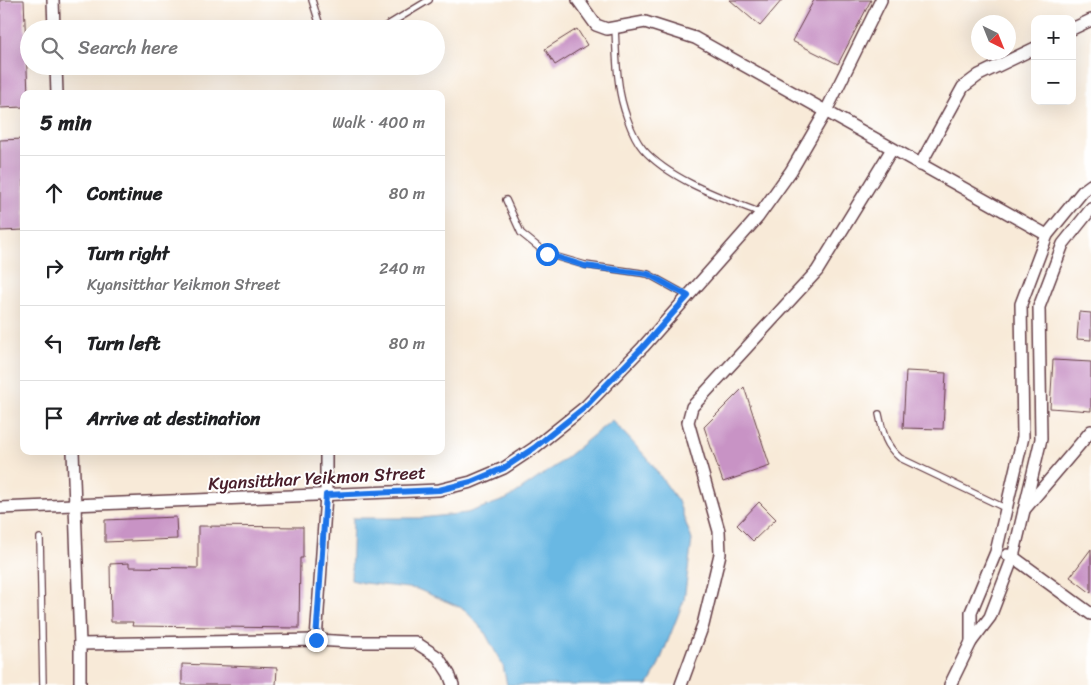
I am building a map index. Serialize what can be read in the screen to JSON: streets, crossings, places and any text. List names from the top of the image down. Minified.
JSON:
{"streets":{"street":["Kyansitthar Yeikmon Street"]},"north":"bottom right","page":{"map_buttons":["+","−"],"search":"Search here","heading":["5 min","Walk · 400 m"],"list":[["Continue","80 m"],["Turn right","Kyansitthar Yeikmon Street","240 m"],["Turn left","80 m"],"Arrive at destination"]}}
